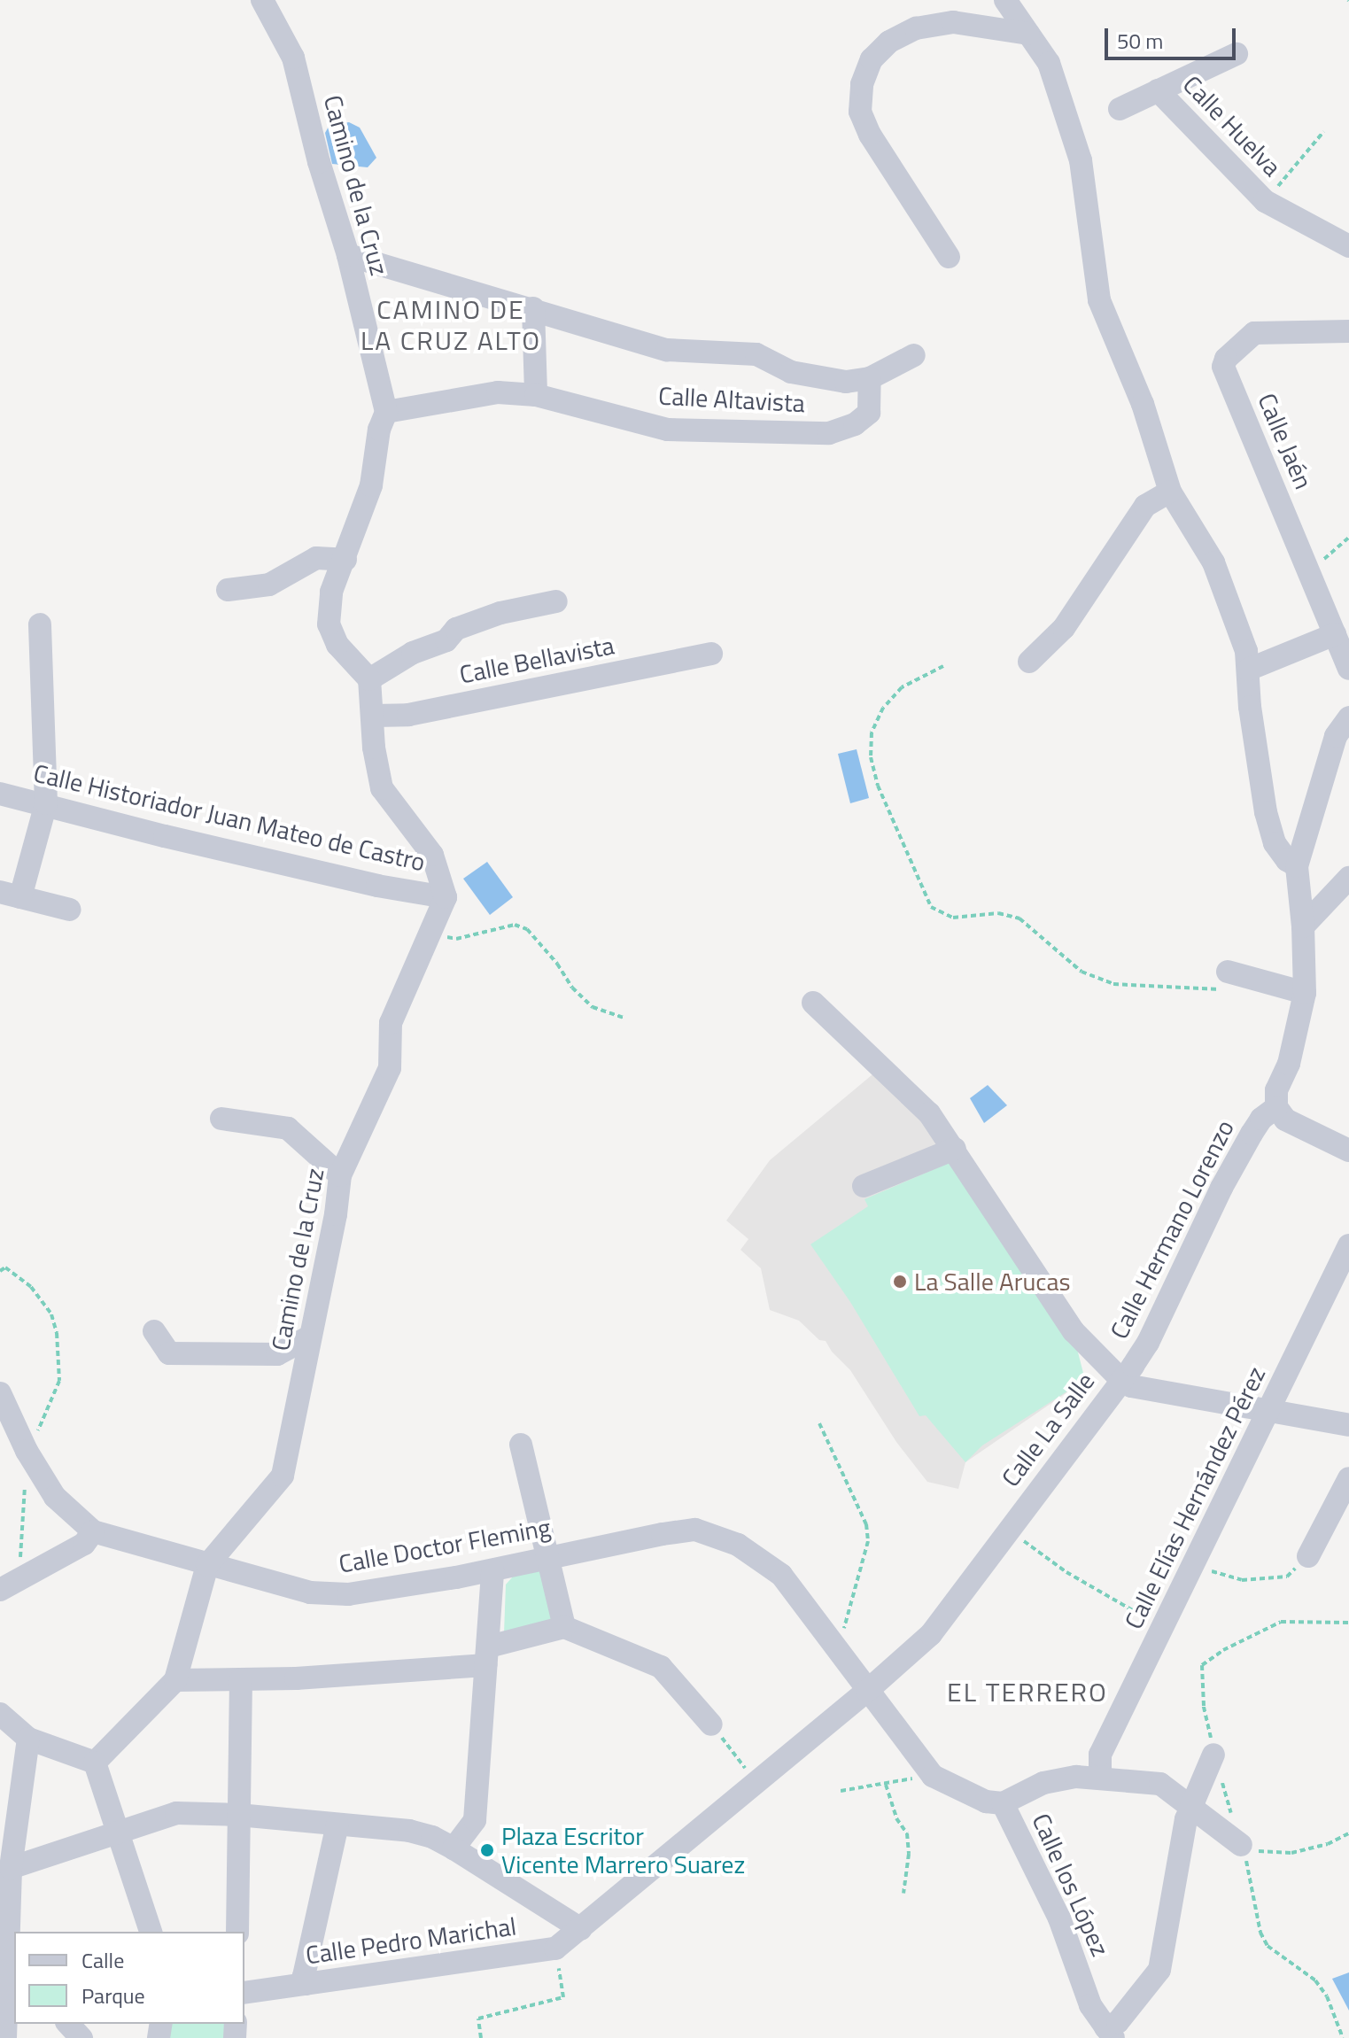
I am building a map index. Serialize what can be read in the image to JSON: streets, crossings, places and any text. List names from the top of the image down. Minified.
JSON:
{"streets":{"street":["Calle Huelva","Camino de la Cruz","Calle Altavista","Calle Jaén","Calle Bellavista","Calle Historiador Juan Mateo de Castro","Calle Hermano Lorenzo","Calle La Salle","Calle Elías Hernández Pérez","Calle Doctor Fleming","Calle los López","Calle Pedro Marichal"]},"crossings":[["Camino de la Cruz","Calle Altavista"],["Camino de la Cruz","Calle Historiador Juan Mateo de Castro"],["Camino de la Cruz","Calle Doctor Fleming"],["Calle Hermano Lorenzo","Calle La Salle"],["Calle La Salle","Calle Doctor Fleming"],["Calle La Salle","Calle los López"],["Calle La Salle","Calle Pedro Marichal"],["Calle Doctor Fleming","Calle los López"]],"districts":["CAMINO DE LA CRUZ ALTO","EL TERRERO"],"places":["La Salle Arucas","Plaza Escritor Vicente Marrero Suarez"],"legend":["Calle","Parque"],"scale_bar":"50 m"}
